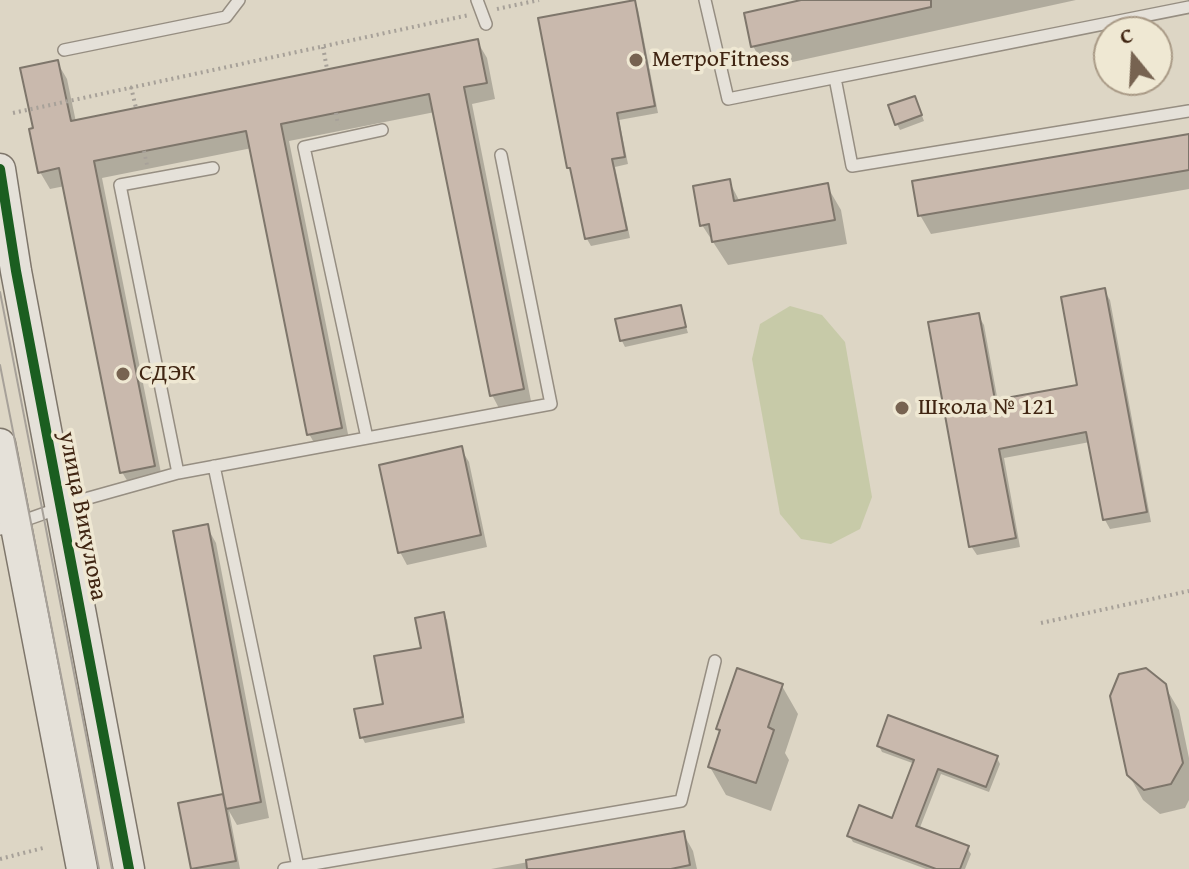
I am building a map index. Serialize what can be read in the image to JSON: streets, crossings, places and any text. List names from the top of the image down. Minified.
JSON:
{"streets":{"street":["улица Викулова"]},"places":["МетроFitness","СДЭК","Школа № 121"],"north":"top"}
